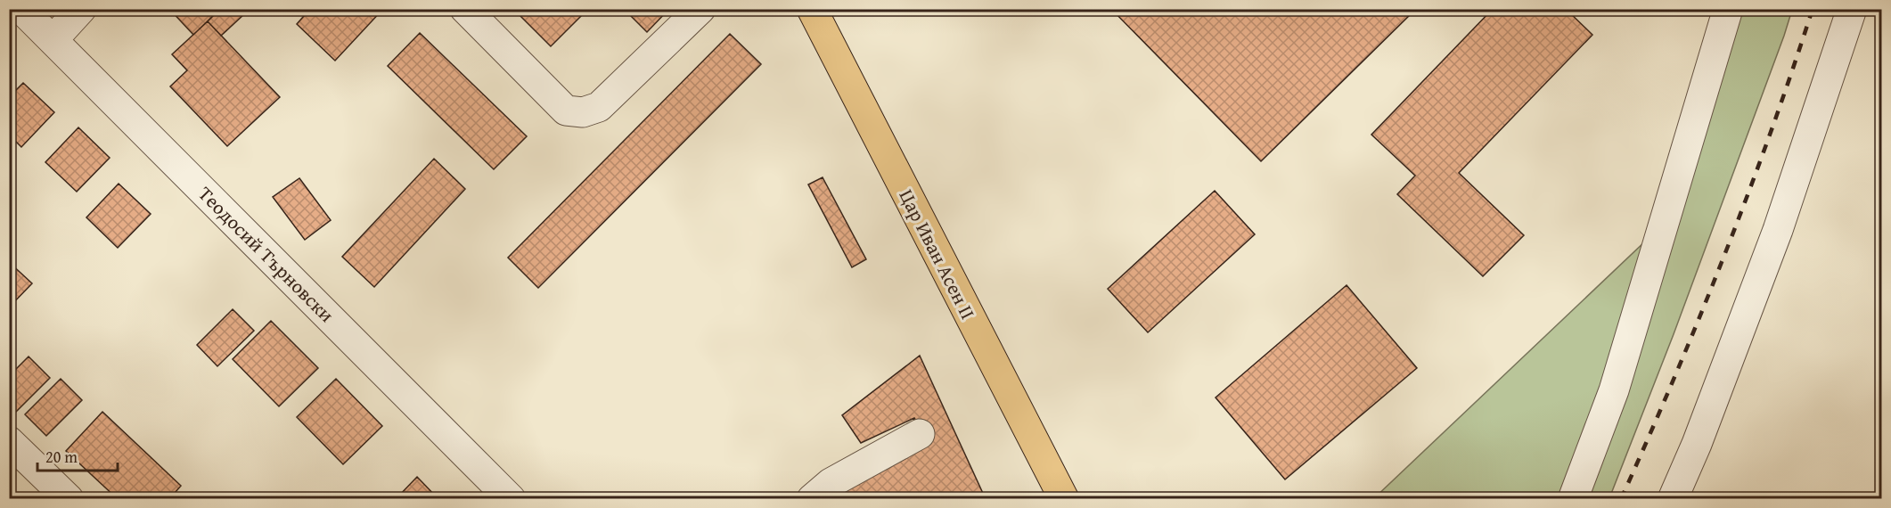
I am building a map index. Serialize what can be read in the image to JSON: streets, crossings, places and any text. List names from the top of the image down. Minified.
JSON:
{"streets":{"main road":["Цар Иван Асен II"],"street":["Теодосий Търновски"]},"scale_bar":"20 m"}
